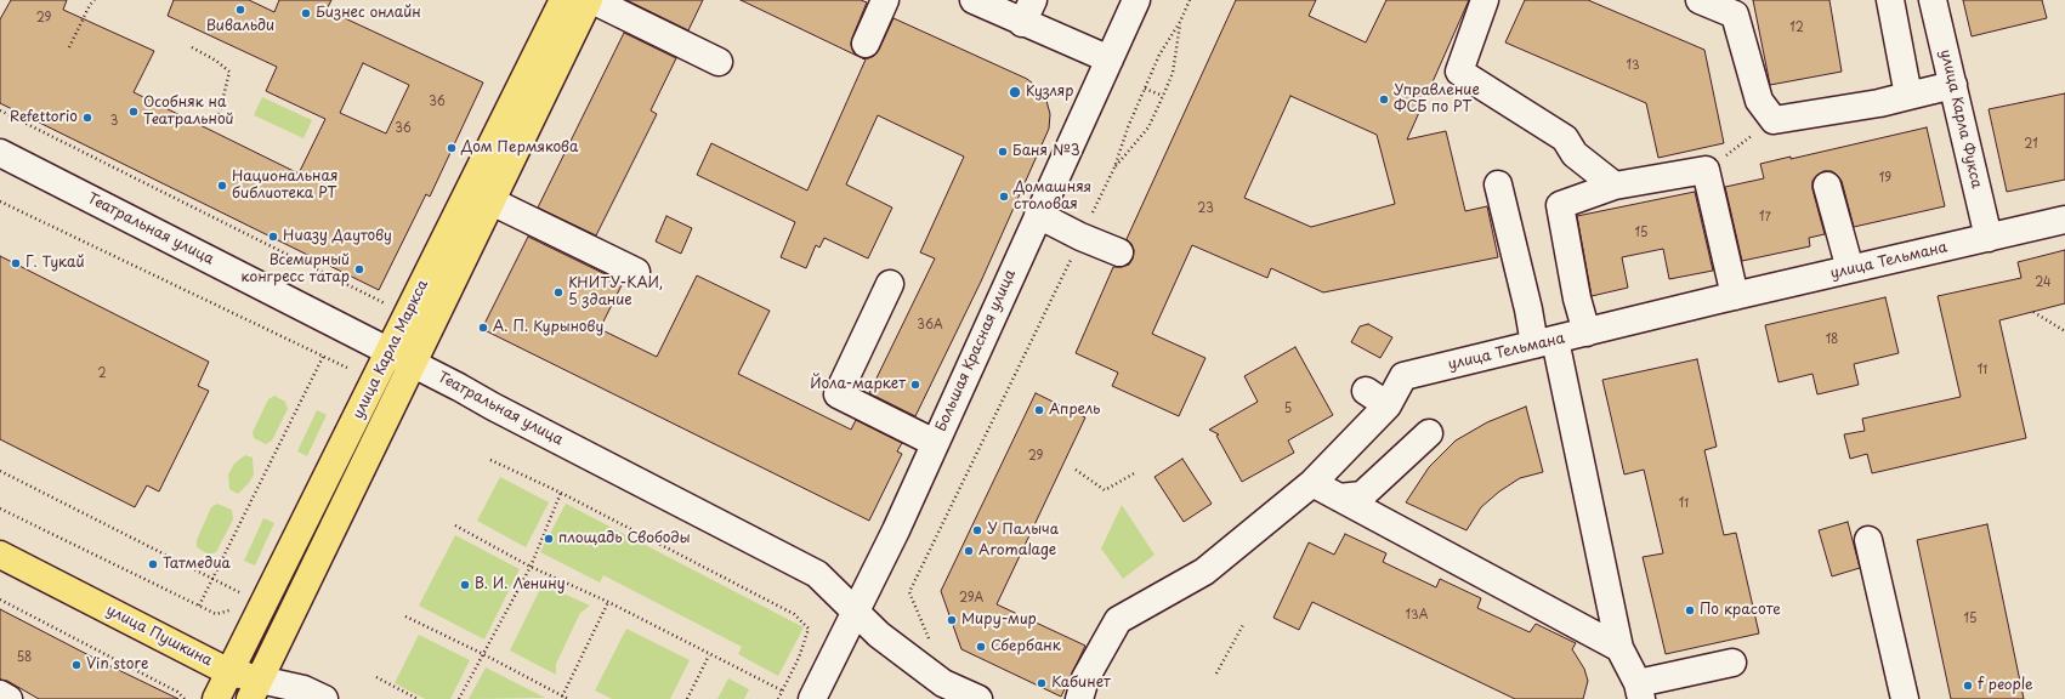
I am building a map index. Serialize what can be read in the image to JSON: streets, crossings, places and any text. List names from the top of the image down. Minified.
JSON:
{"streets":{"main road":["улица Карла Маркса","улица Пушкина"],"street":["улица Карла Фукса","Театральная улица","улица Тельмана","Большая Красная улица"]},"crossings":[["улица Карла Фукса","улица Тельмана"],["Театральная улица","улица Карла Маркса"],["Театральная улица","Большая Красная улица"],["улица Карла Маркса","улица Пушкина"]],"places":["Вивальди","Бизнес онлайн","Кузляр","Управление ФСБ по РТ","Особняк на Театральной","Refettorio","Дом Пермякова","Баня №3","Национальная библиотека РТ","Домашняя столовая","Ниазу Даутову","Г. Тукай","Всемирный конгресс татар","КНИТУ-КАИ, 5 здание","А. П. Курынову","Йола-маркет","Апрель","У Палыча","площадь Свободы","Aromalage","Татмедиа","В. И. Ленину","По красоте","Миру-мир","Сбербанк","Vin store","Кабинет","f people"],"house_numbers":["29","12","13","36","3","36","21","19","23","17","15","24","36А","18","11","2","5","29","11","29А","13А","15","58"]}
